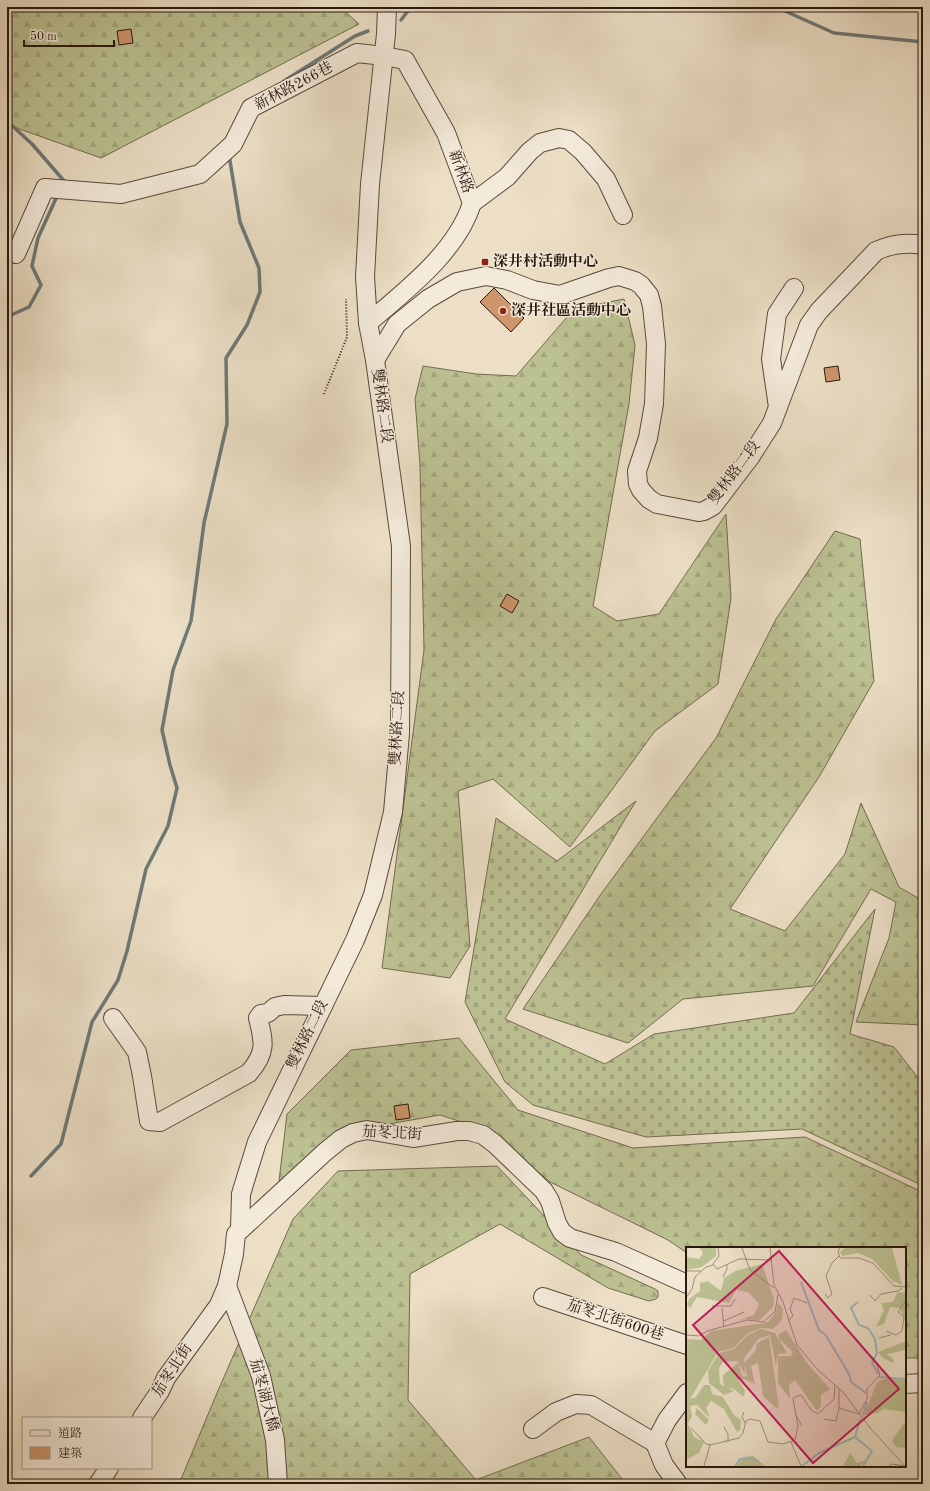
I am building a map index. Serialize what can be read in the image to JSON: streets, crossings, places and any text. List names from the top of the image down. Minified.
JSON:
{"streets":{"street":["新林路266巷","新林路","雙林路二段","茄苳北街","茄苳北街600巷","茄苳湖大橋"]},"crossings":[["新林路266巷","新林路"],["雙林路二段","茄苳北街"],["茄苳北街","茄苳湖大橋"]],"places":{"transit":["深井村活動中心"],"other":["深井社區活動中心"]},"legend":["道路","建築"],"scale_bar":"50 m"}
